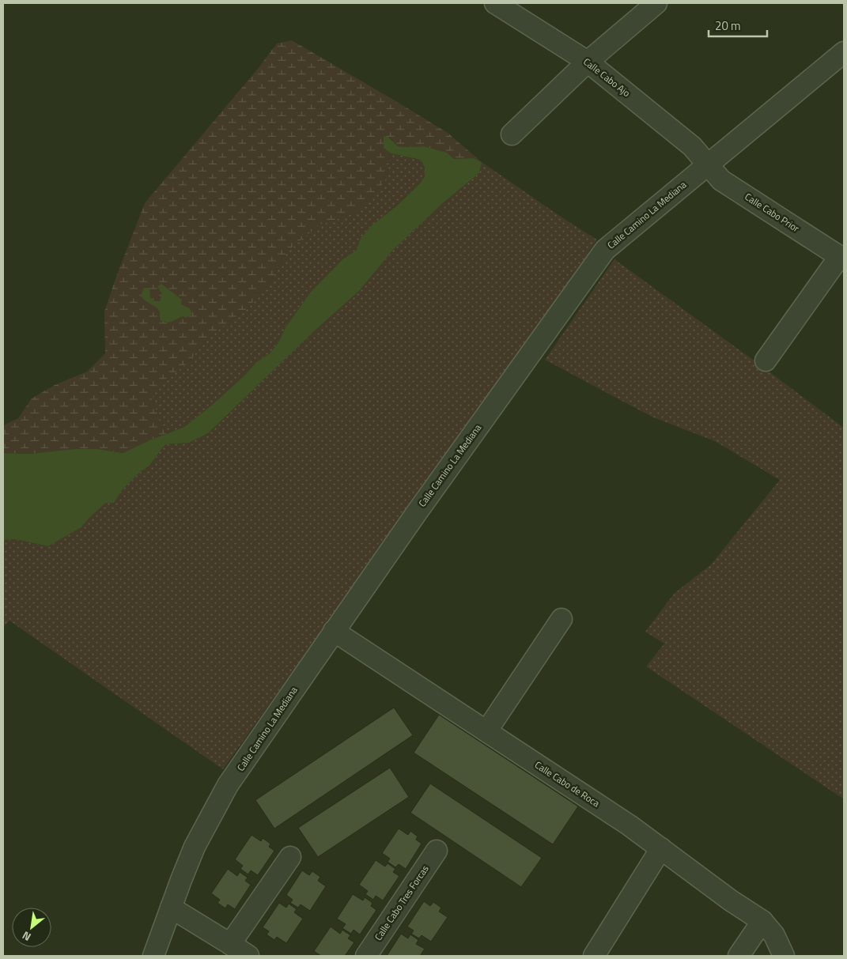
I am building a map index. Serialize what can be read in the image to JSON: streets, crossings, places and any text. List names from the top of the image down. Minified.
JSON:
{"streets":{"street":["Calle Cabo Ajo","Calle Cabo Prior","Calle Camino La Mediana","Calle Cabo de Roca","Calle Cabo Tres Forcas"]},"crossings":[["Calle Cabo Ajo","Calle Cabo Prior"],["Calle Cabo Ajo","Calle Camino La Mediana"],["Calle Cabo Prior","Calle Camino La Mediana"],["Calle Camino La Mediana","Calle Cabo de Roca"]],"scale_bar":"20 m","north":"bottom left"}
